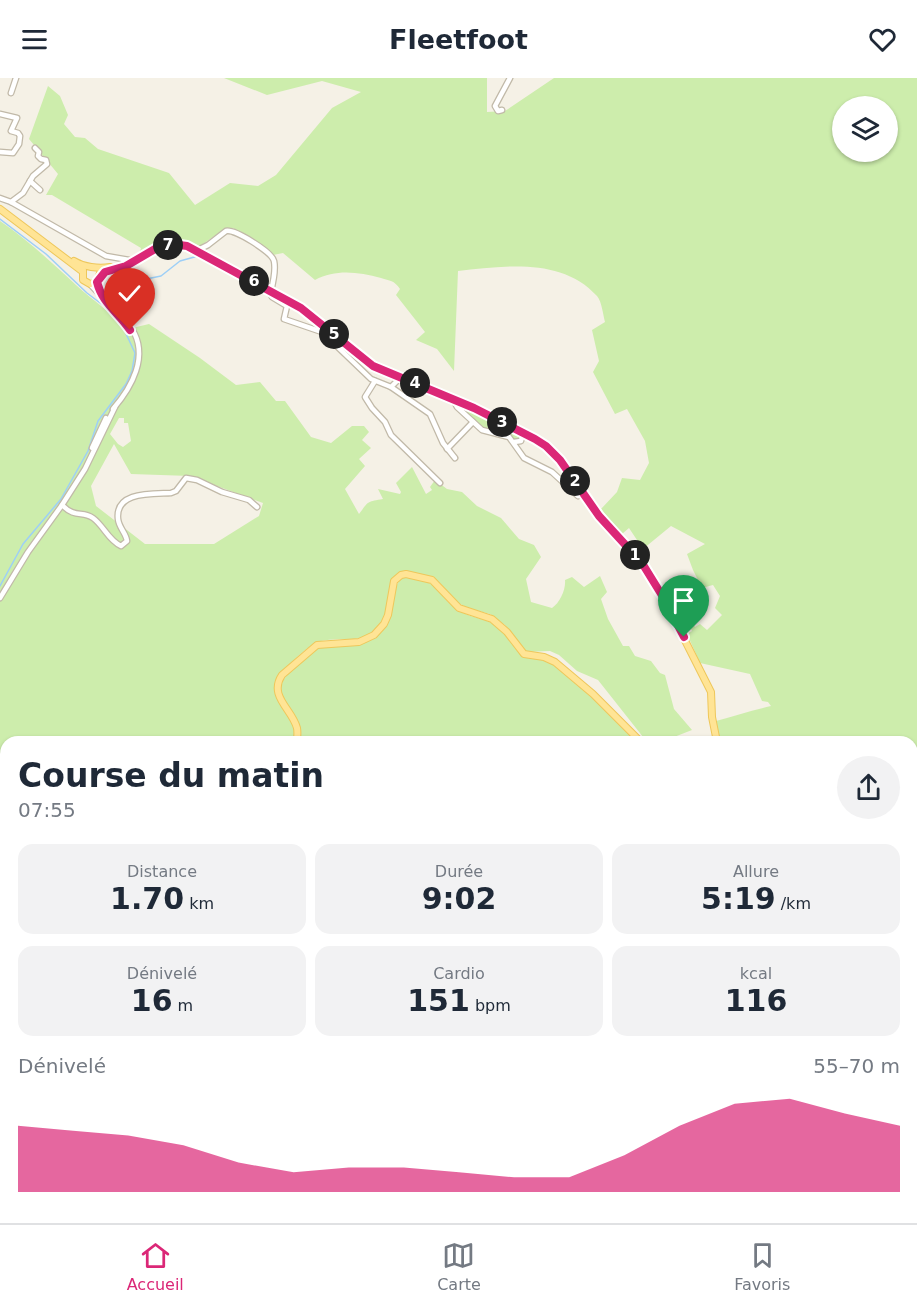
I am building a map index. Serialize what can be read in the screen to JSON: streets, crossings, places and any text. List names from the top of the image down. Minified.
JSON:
{"page":{"header":"Fleetfoot","pins":["7","6","5","4","3","2","1"],"heading":["Course du matin","07:55"],"stats":[["Distance","1.70 km"],["Durée","9:02"],["Allure","5:19 /km"],["Dénivelé","16 m"],["Cardio","151 bpm"],["kcal","116"]],"chart":["Dénivelé","55–70 m"],"tabs":["Accueil","Carte","Favoris"]}}
